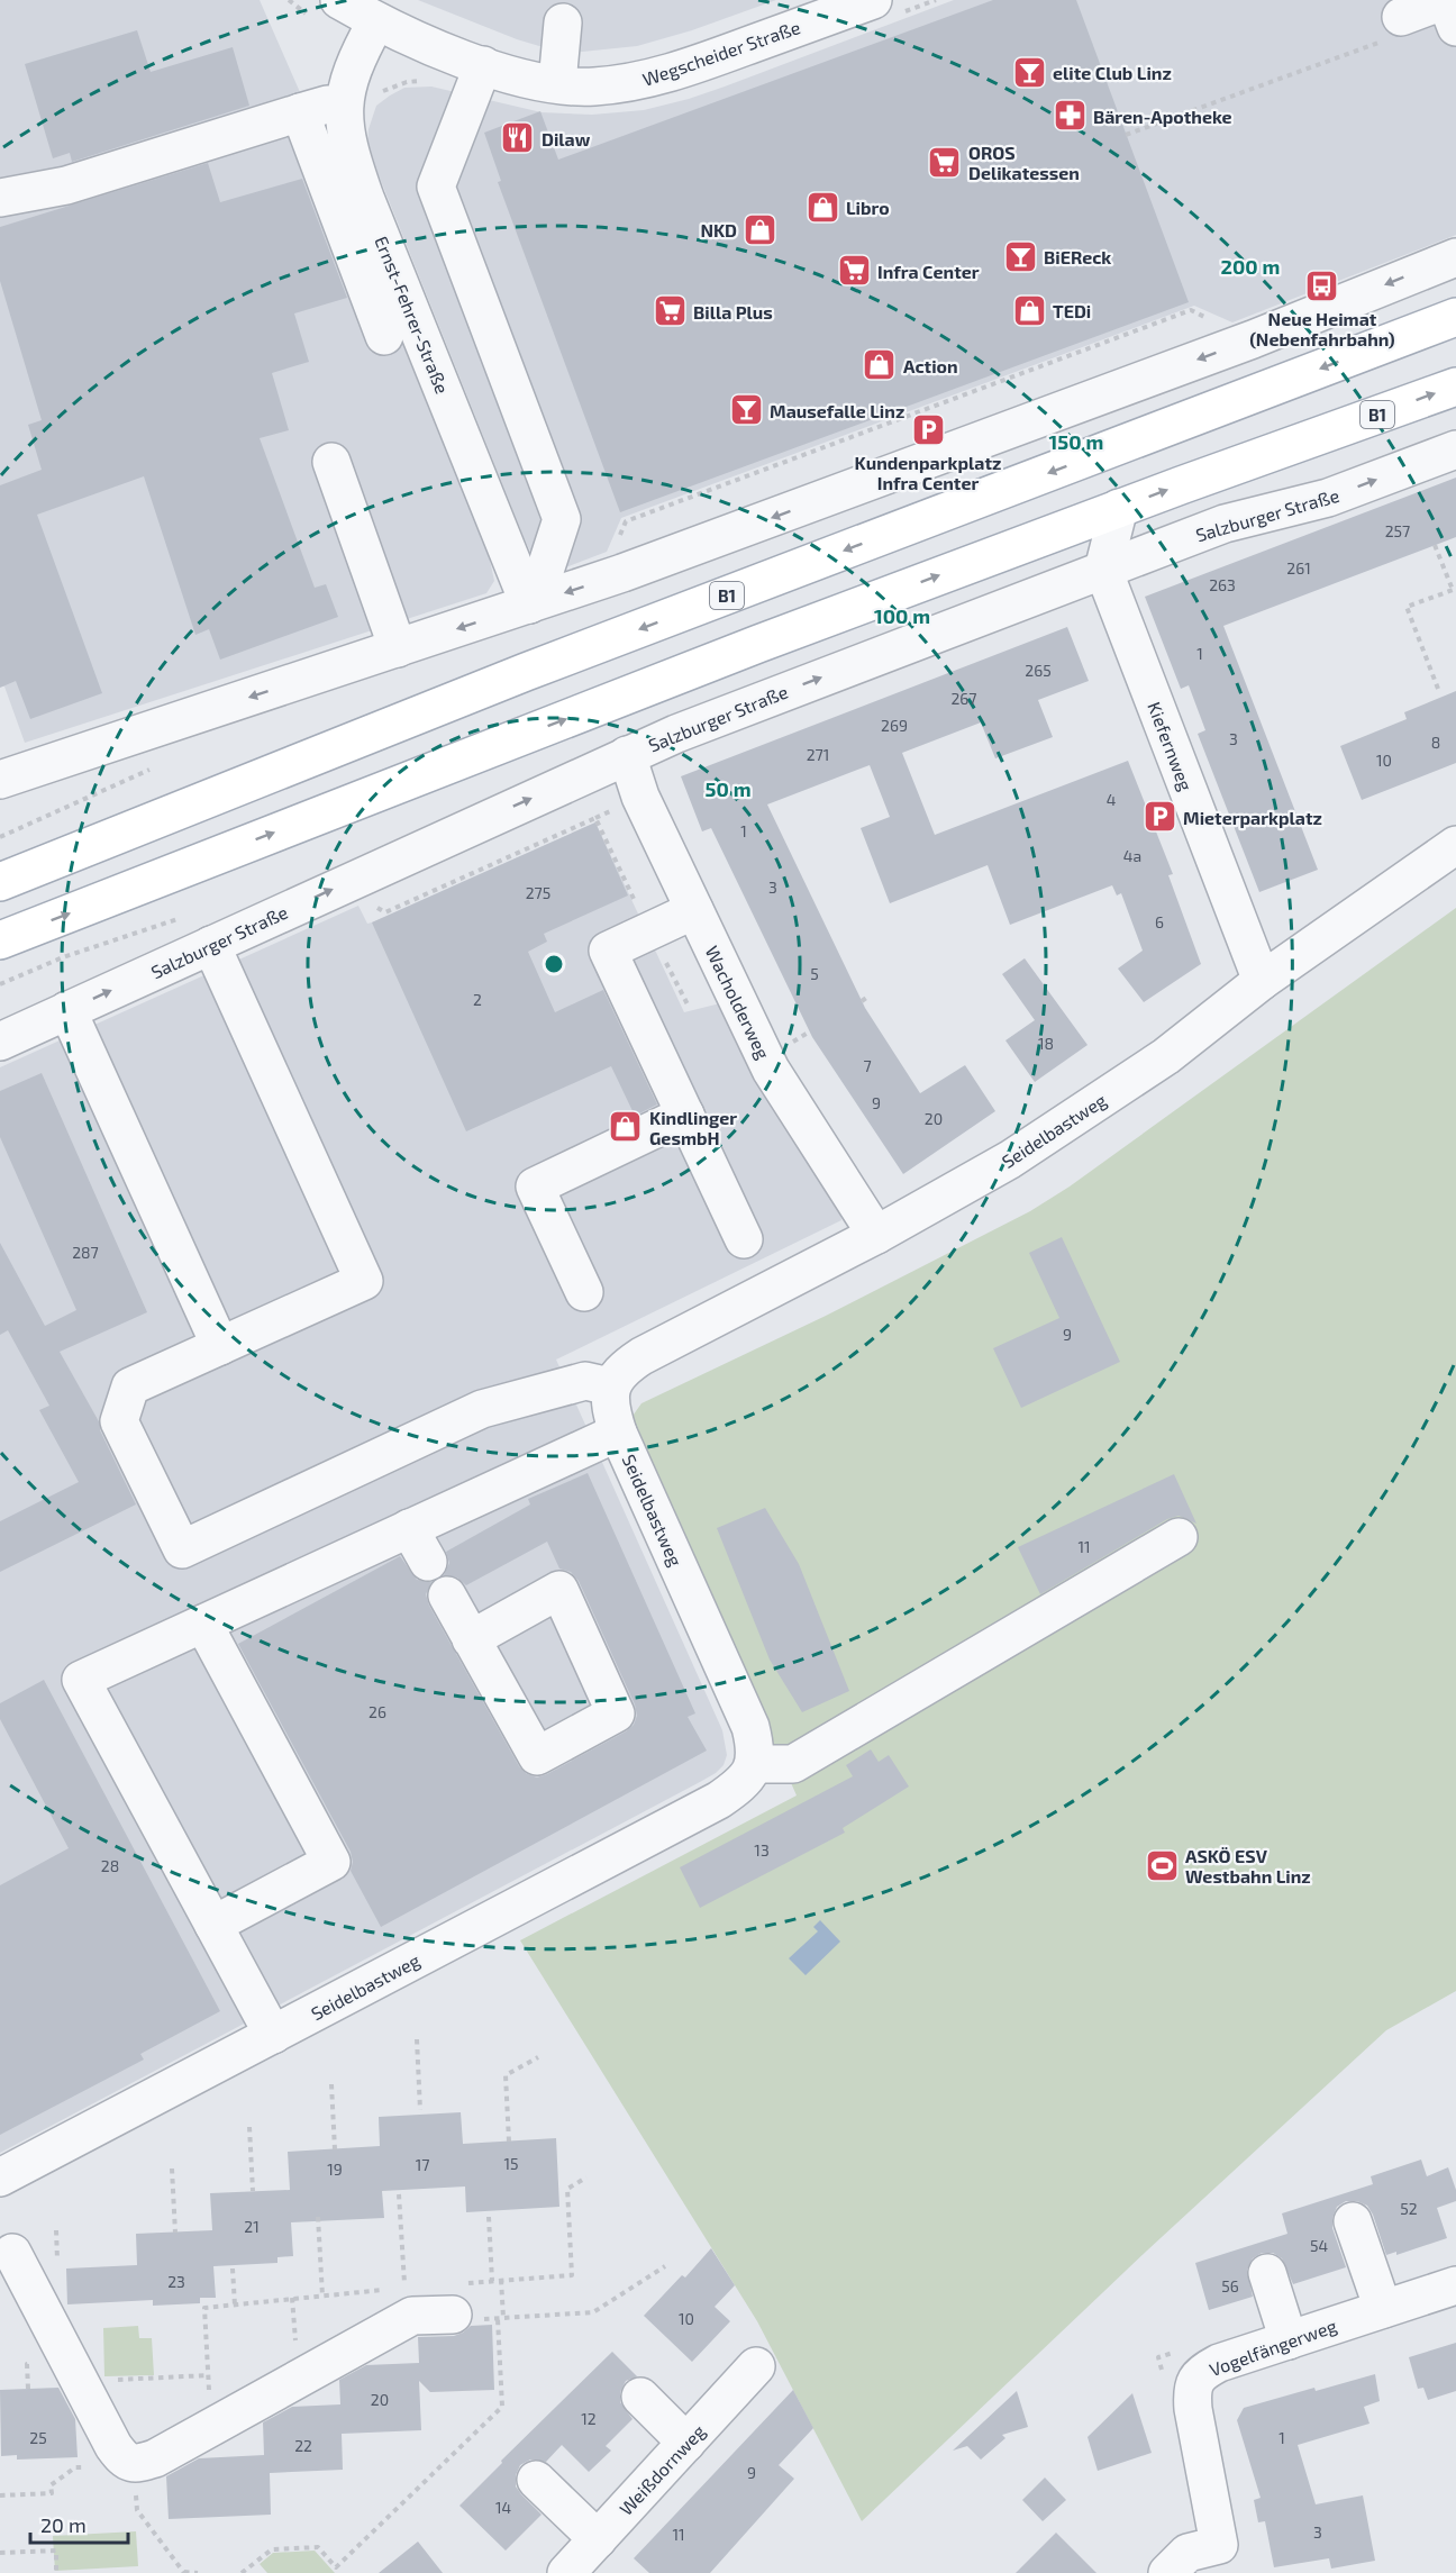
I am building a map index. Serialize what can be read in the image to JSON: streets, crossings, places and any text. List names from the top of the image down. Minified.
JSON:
{"streets":{"main road":["B1"],"street":["Wegscheider Straße","Ernst-Fehrer-Straße","Salzburger Straße","Kiefernweg","Wacholderweg","Seidelbastweg","Vogelfängerweg","Weißdornweg"]},"crossings":[["Wegscheider Straße","Ernst-Fehrer-Straße"],["Salzburger Straße","Kiefernweg"],["Salzburger Straße","Wacholderweg"],["Kiefernweg","Seidelbastweg"],["Wacholderweg","Seidelbastweg"]],"places":{"bar":["elite Club Linz","BiEReck","Mausefalle Linz"],"pharmacy":["Bären-Apotheke"],"restaurant":["Dilaw"],"supermarket":["OROS Delikatessen","Infra Center","Billa Plus"],"shop":["Libro","NKD","TEDi","Action","Kindlinger GesmbH"],"bus stop":["Neue Heimat (Nebenfahrbahn)"],"parking":["Kundenparkplatz Infra Center","Mieterparkplatz"],"sports":["ASKÖ ESV Westbahn Linz"]},"house_numbers":["257","261","263","1","265","267","269","3","8","271","10","4","1","4a","3","275","6","5","2","18","7","9","20","287","9","11","26","13","28","15","17","19","52","21","54","23","56","10","20","12","25","1","22","9","14","3","11"],"scale_bar":"20 m","rings":["200 m","150 m","100 m","50 m"]}
